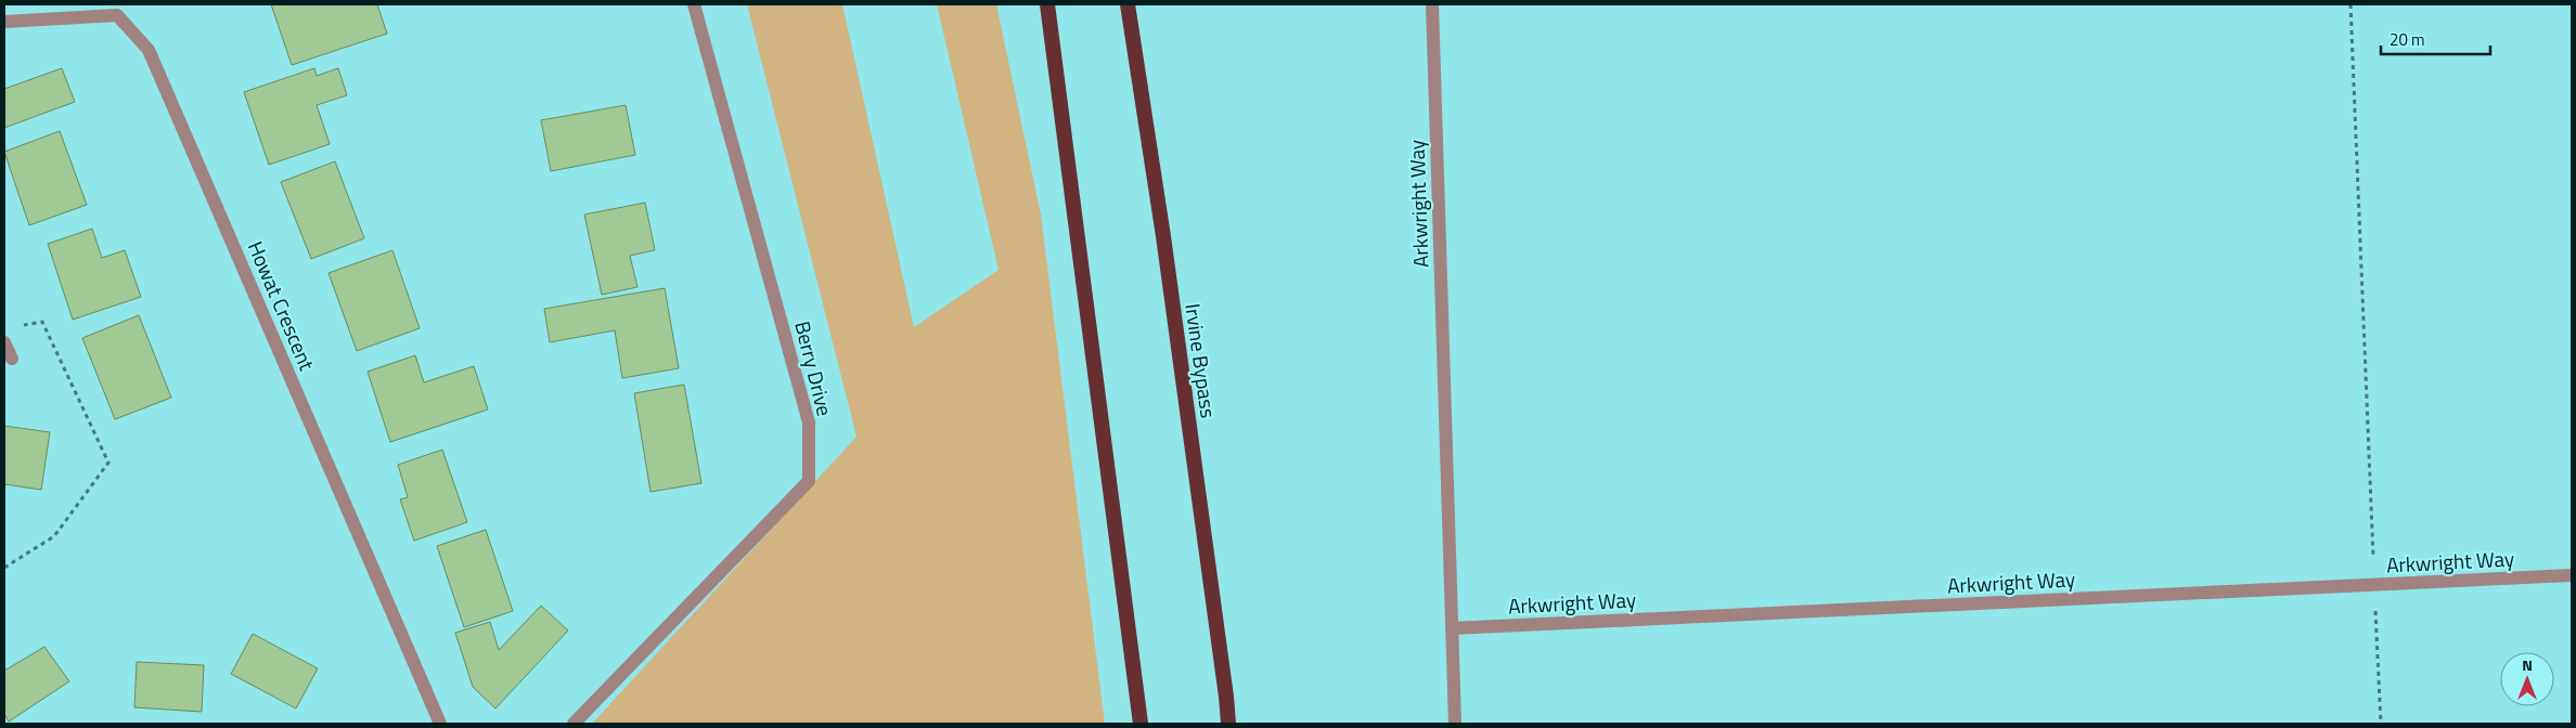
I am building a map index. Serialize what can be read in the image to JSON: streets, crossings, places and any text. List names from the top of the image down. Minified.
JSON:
{"streets":{"highway":["Irvine Bypass"],"street":["Arkwright Way","Howat Crescent","Berry Drive"]},"scale_bar":"20 m","north":"top"}
